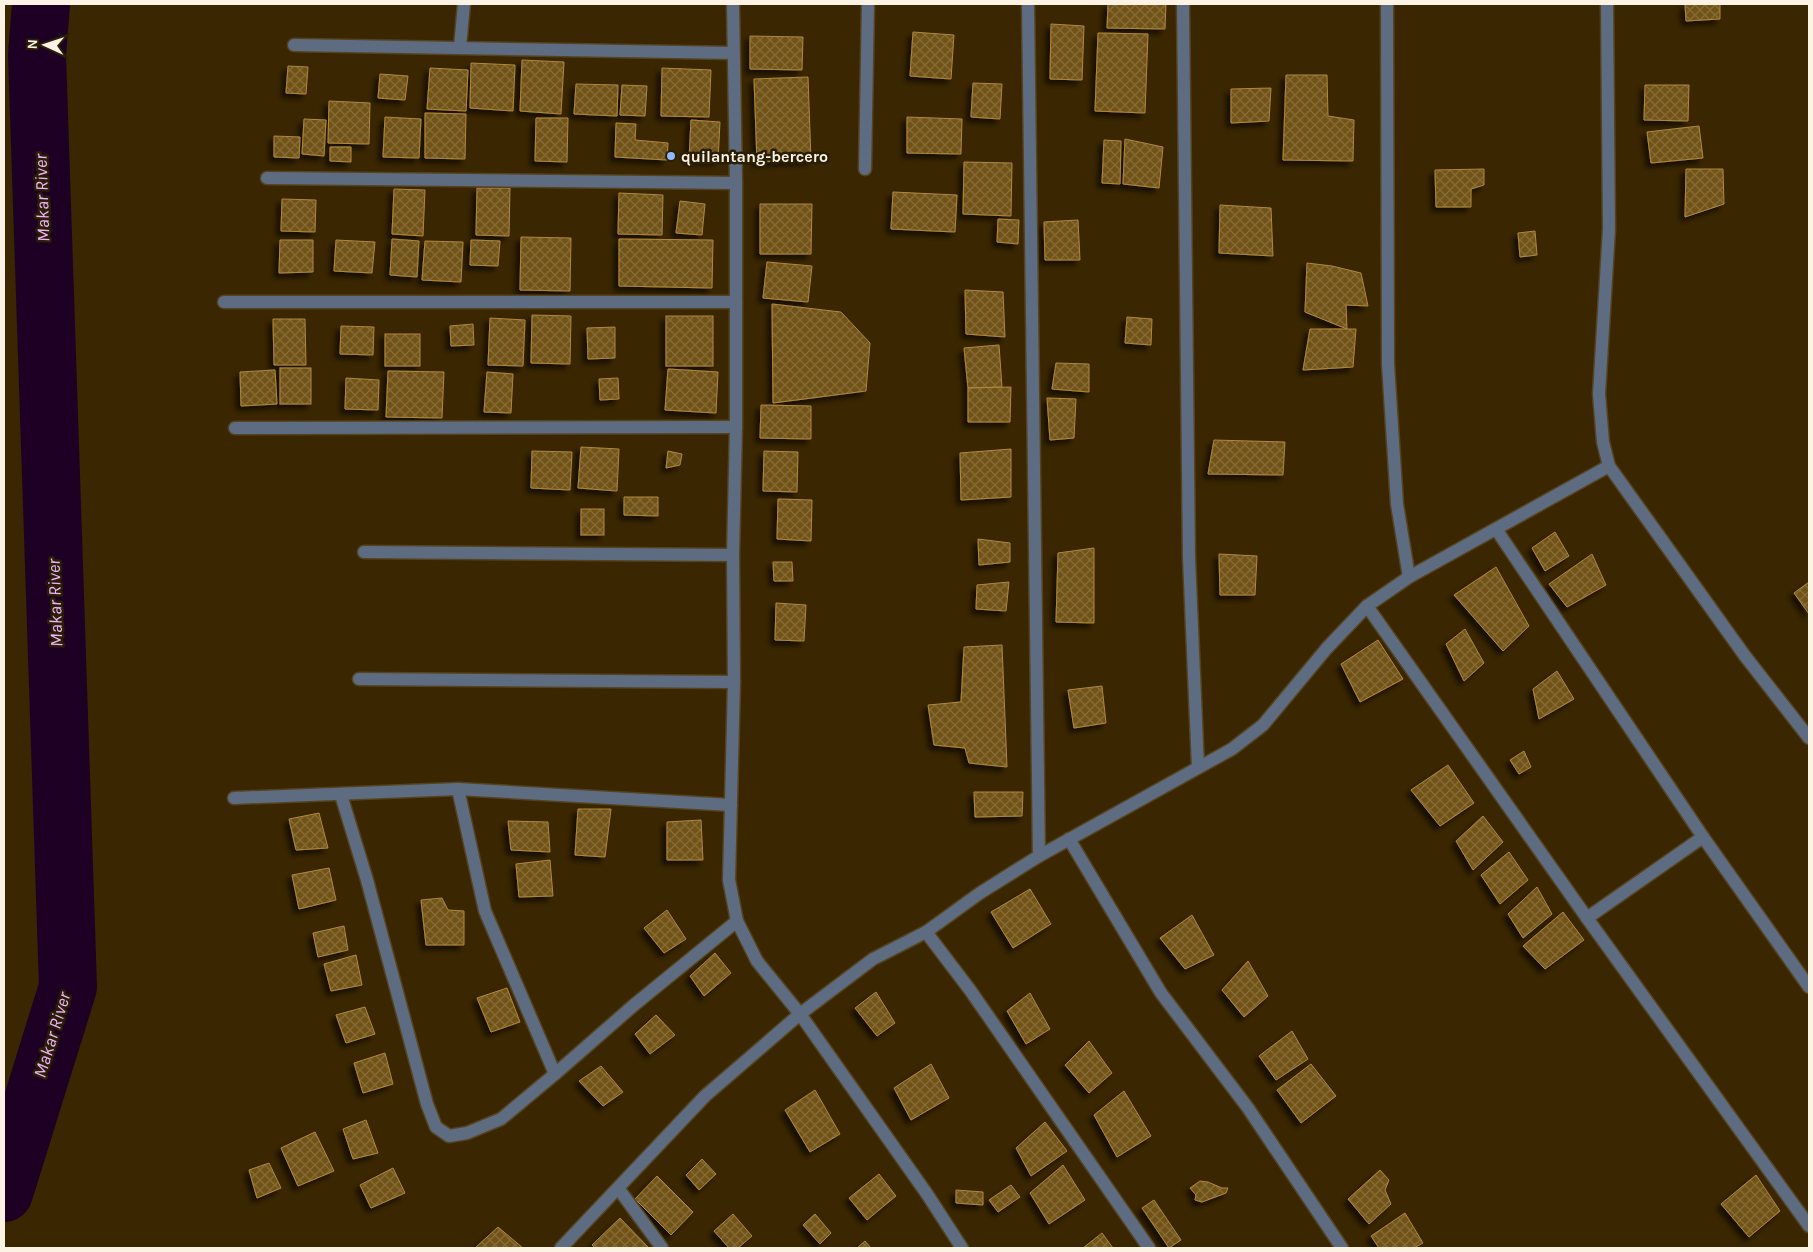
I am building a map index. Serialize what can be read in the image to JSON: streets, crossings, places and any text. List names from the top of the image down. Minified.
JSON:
{"water":["Makar River"],"places":["quilantang-bercero"],"north":"left"}
